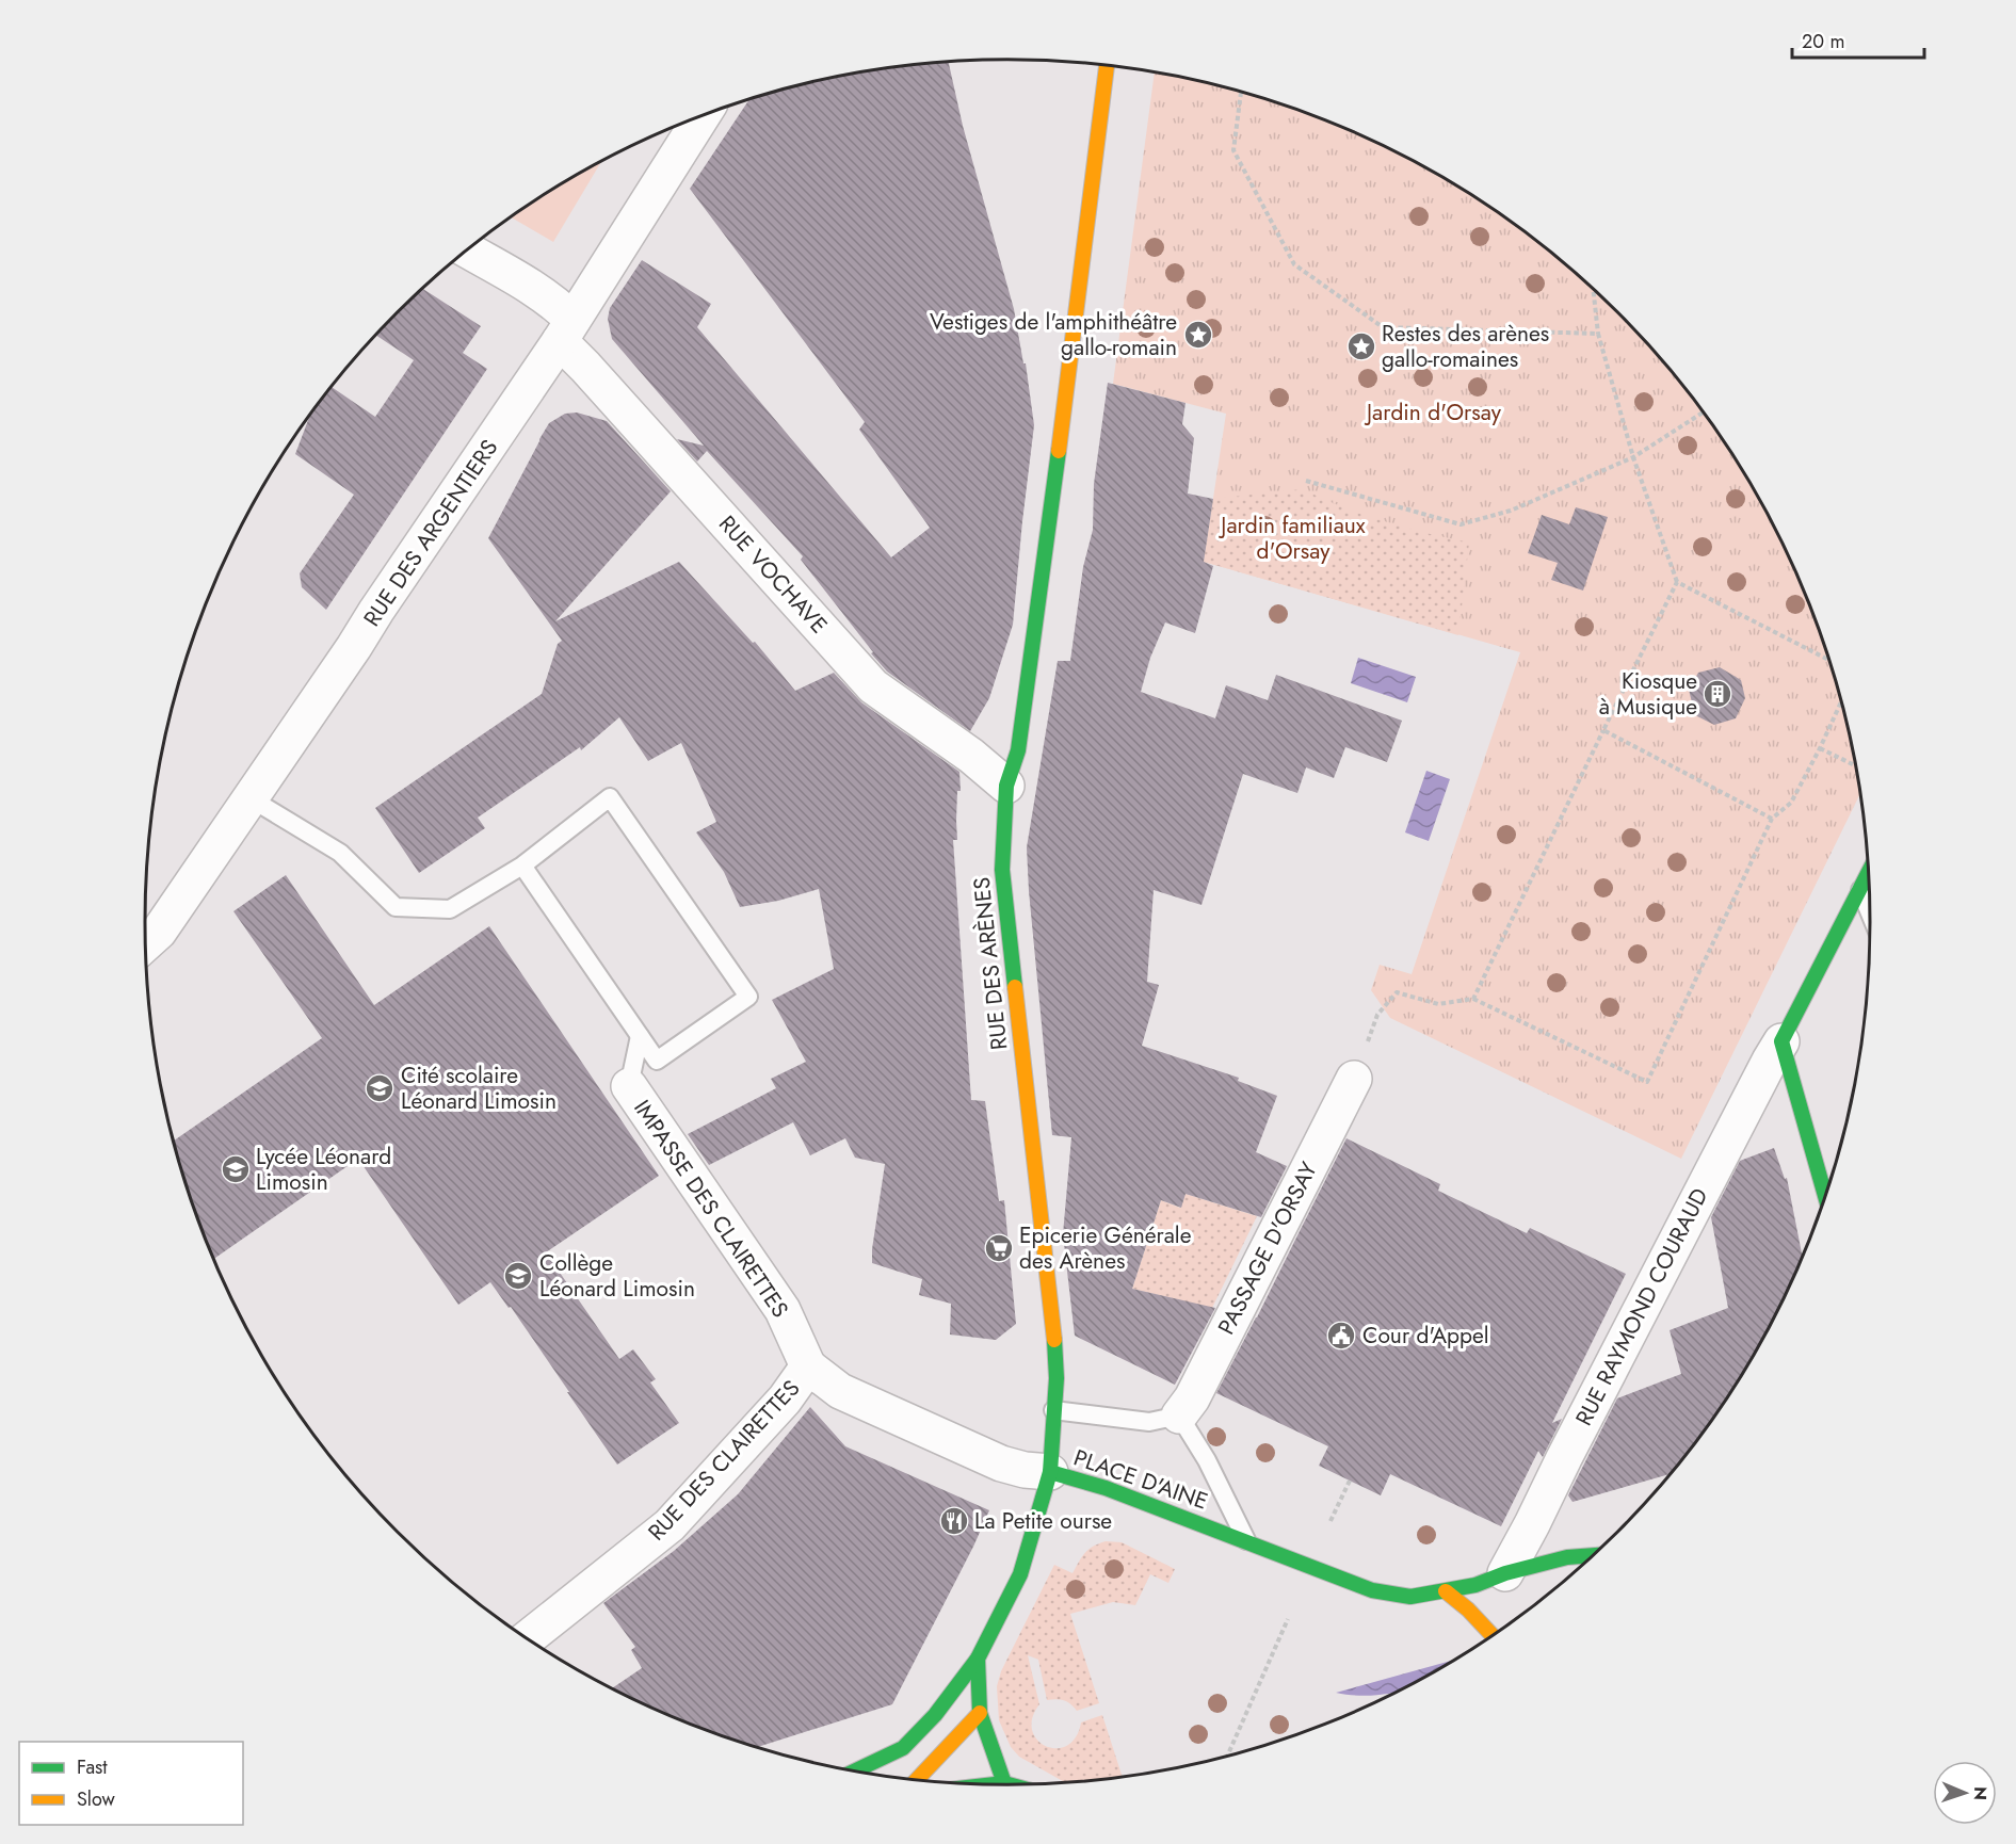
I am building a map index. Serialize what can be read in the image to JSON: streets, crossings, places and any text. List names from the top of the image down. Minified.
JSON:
{"streets":{"main road":["RUE DES ARÈNES","PLACE D'AINE"],"street":["RUE DES ARGENTIERS","RUE VOCHAVE","IMPASSE DES CLAIRETTES","PASSAGE D'ORSAY","RUE RAYMOND COURAUD","RUE DES CLAIRETTES"]},"crossings":[["RUE DES ARGENTIERS","RUE VOCHAVE"],["RUE VOCHAVE","RUE DES ARÈNES"],["RUE DES ARÈNES","RUE DES CLAIRETTES"],["RUE DES ARÈNES","PLACE D'AINE"],["IMPASSE DES CLAIRETTES","RUE DES CLAIRETTES"],["RUE RAYMOND COURAUD","PLACE D'AINE"],["RUE DES CLAIRETTES","PLACE D'AINE"]],"parks":["Jardin d'Orsay","Jardin familiaux d'Orsay"],"places":{"place":["Vestiges de l'amphithéâtre gallo-romain","Restes des arènes gallo-romaines"],"building":["Kiosque à Musique"],"school or university":["Cité scolaire Léonard Limosin","Lycée Léonard Limosin","Collège Léonard Limosin"],"supermarket":["Epicerie Générale des Arènes"],"public building":["Cour d'Appel"],"restaurant":["La Petite ourse"]},"legend":["Fast","Slow"],"scale_bar":"20 m","north":"right"}
